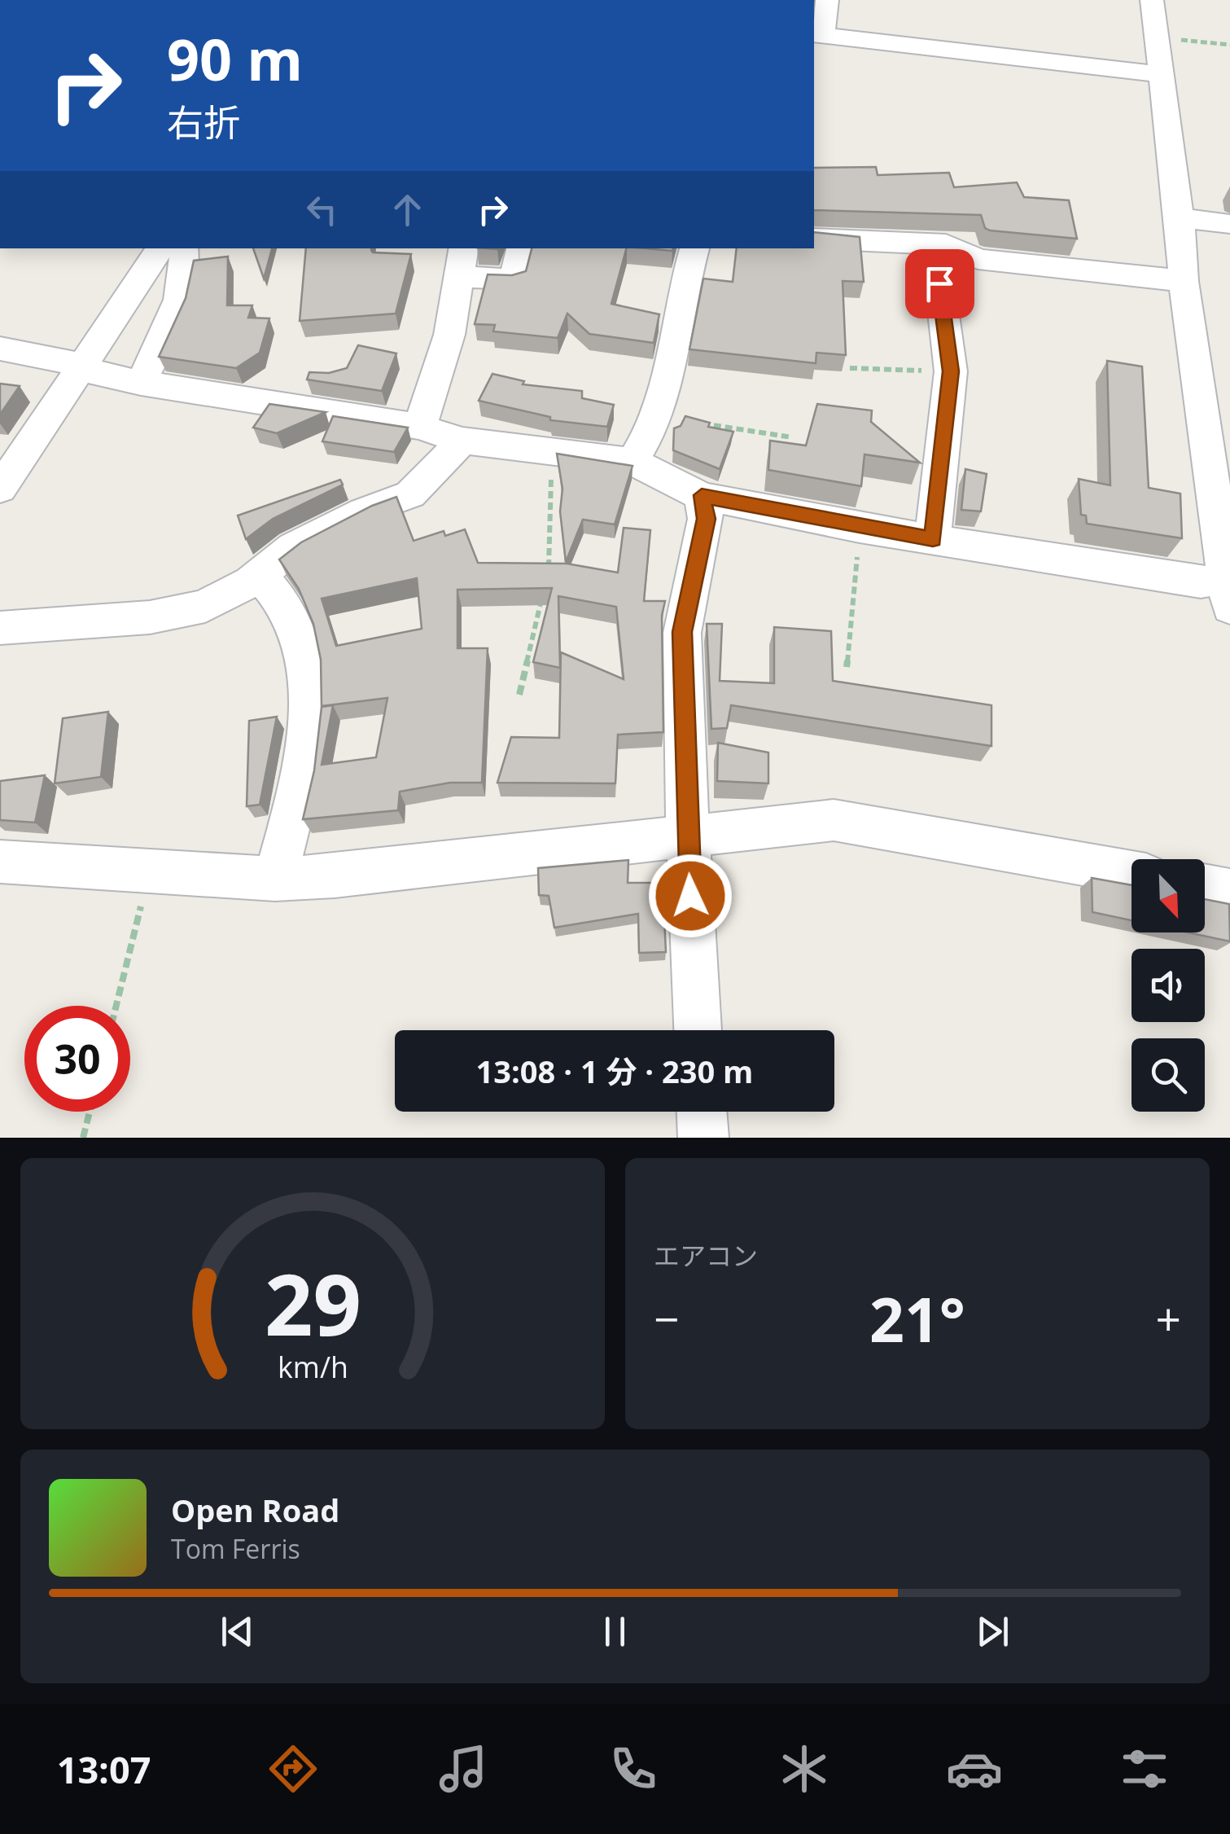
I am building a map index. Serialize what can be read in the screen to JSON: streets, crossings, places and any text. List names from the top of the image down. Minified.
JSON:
{"north":"bottom right","page":{"turn":["90 m","右折"],"limit":"30","trip":"13:08 · 1 分 · 230 m","tile":"エアコン","heat":["−","21°","+"],"song":["Open Road","Tom Ferris"],"tabs":"13:07","gauge":["29","km/h"]}}
